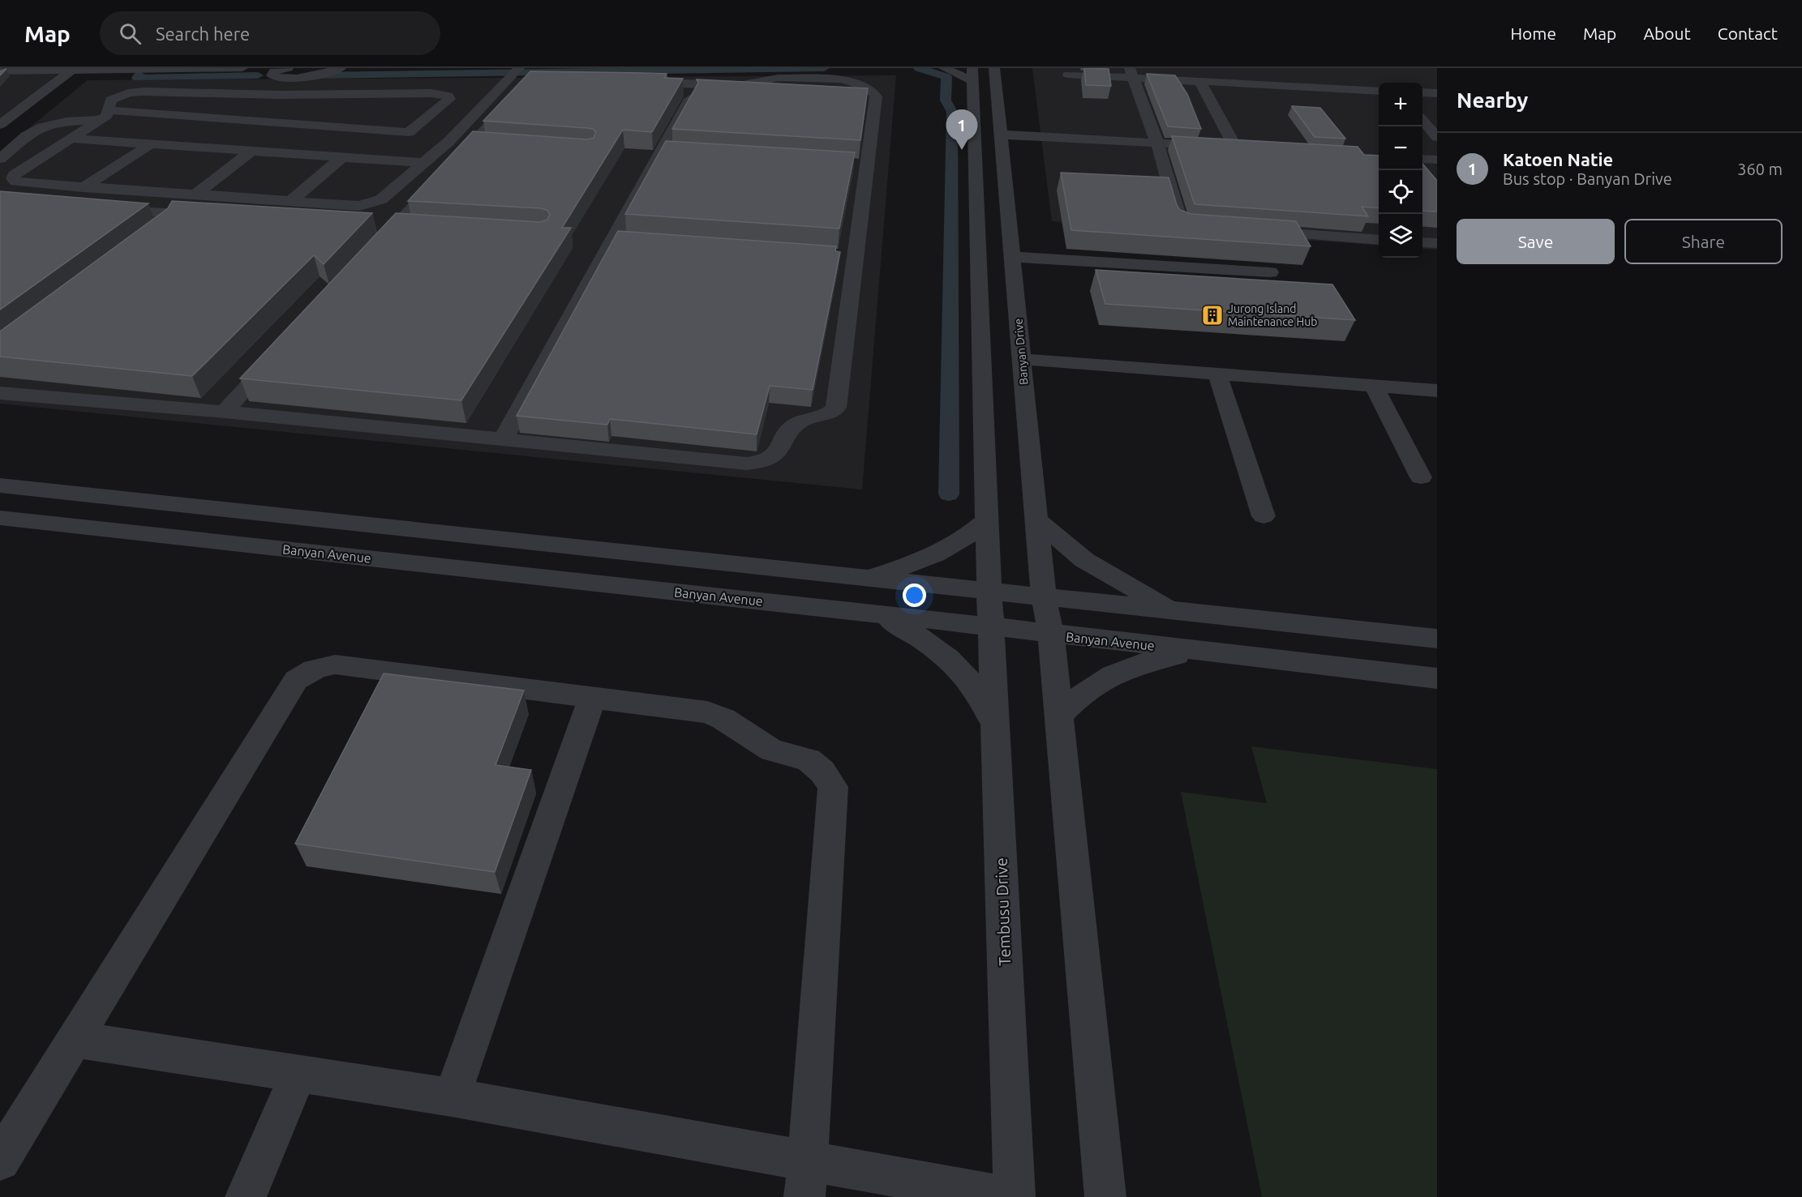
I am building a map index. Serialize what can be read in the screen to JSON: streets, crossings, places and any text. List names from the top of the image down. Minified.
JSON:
{"streets":{"street":["Banyan Drive","Banyan Avenue","Tembusu Drive"]},"crossings":[["Banyan Drive","Banyan Avenue"],["Banyan Avenue","Tembusu Drive"]],"places":{"building":["Jurong Island Maintenance Hub"]},"page":{"header":"Map","search":"Search here","nav":["Home","Map","About","Contact"],"heading":"Nearby","map_buttons":["+","−"],"pins":"1","list":[{"mark":"1","name":"Katoen Natie","note":"Bus stop · Banyan Drive","value":"360 m"}],"buttons":["Save","Share"]}}
